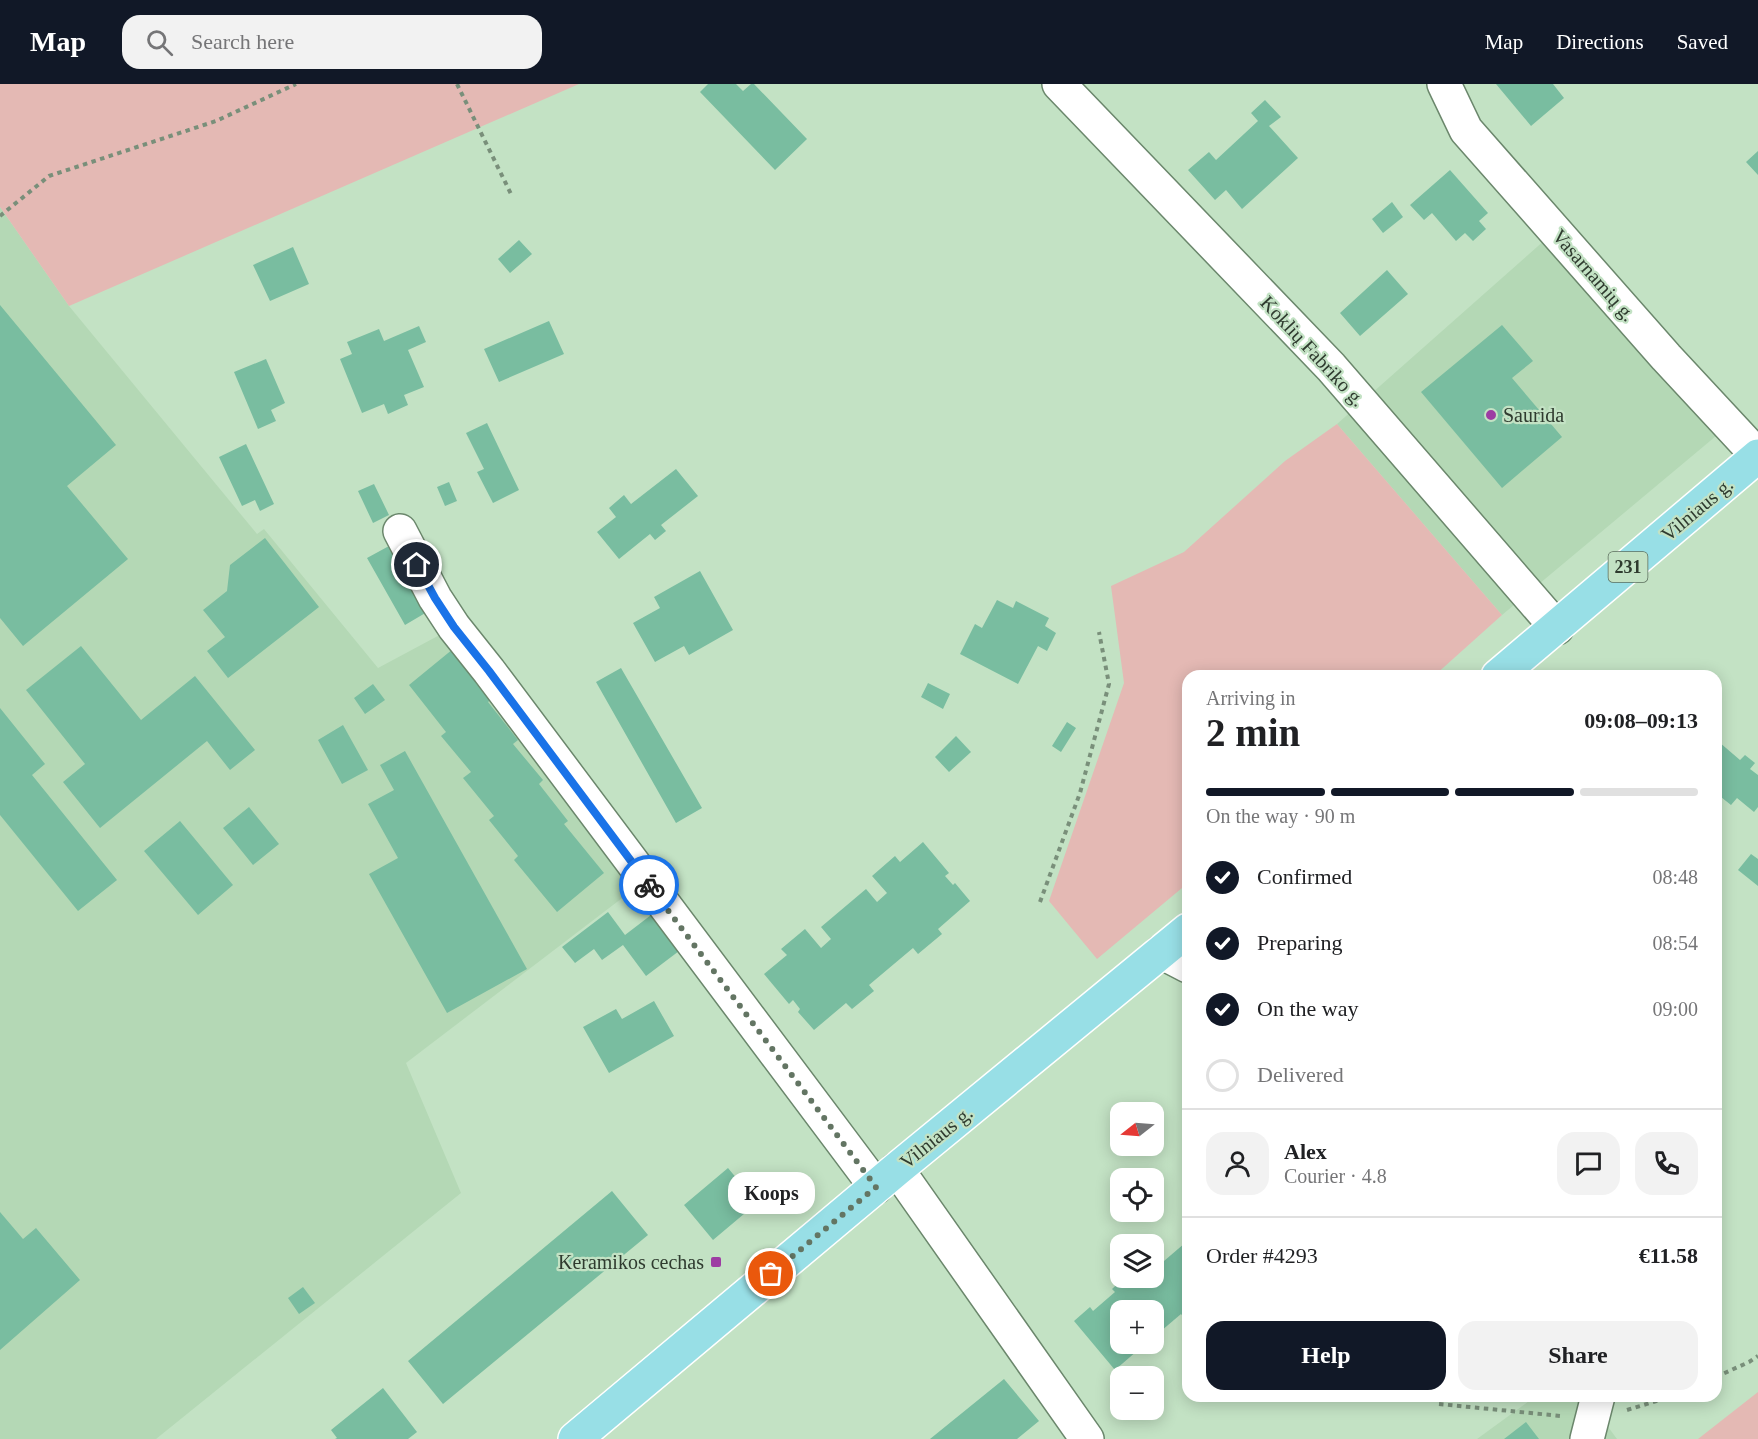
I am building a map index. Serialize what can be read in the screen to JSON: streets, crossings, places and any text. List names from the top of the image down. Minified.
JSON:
{"streets":{"main road":["Vilniaus g.","231"],"street":["Vasarnamių g.","Koklių Fabriko g."]},"crossings":[["Vasarnamių g.","Vilniaus g."],["Koklių Fabriko g.","Vilniaus g."]],"places":{"other":["Saurida","Koops"],"transit":["Keramikos cechas"]},"north":"left","page":{"header":"Map","search":"Search here","nav":["Map","Directions","Saved"],"heading":["2 min","Arriving in","09:08–09:13"],"panel":["Alex","Courier · 4.8","Order #4293","€11.58"],"bar":"On the way · 90 m","list":[["Confirmed","08:48"],["Preparing","08:54"],["On the way","09:00"],"Delivered"],"map_buttons":["+","−"],"bubble":"Koops","buttons":["Help","Share"]}}
